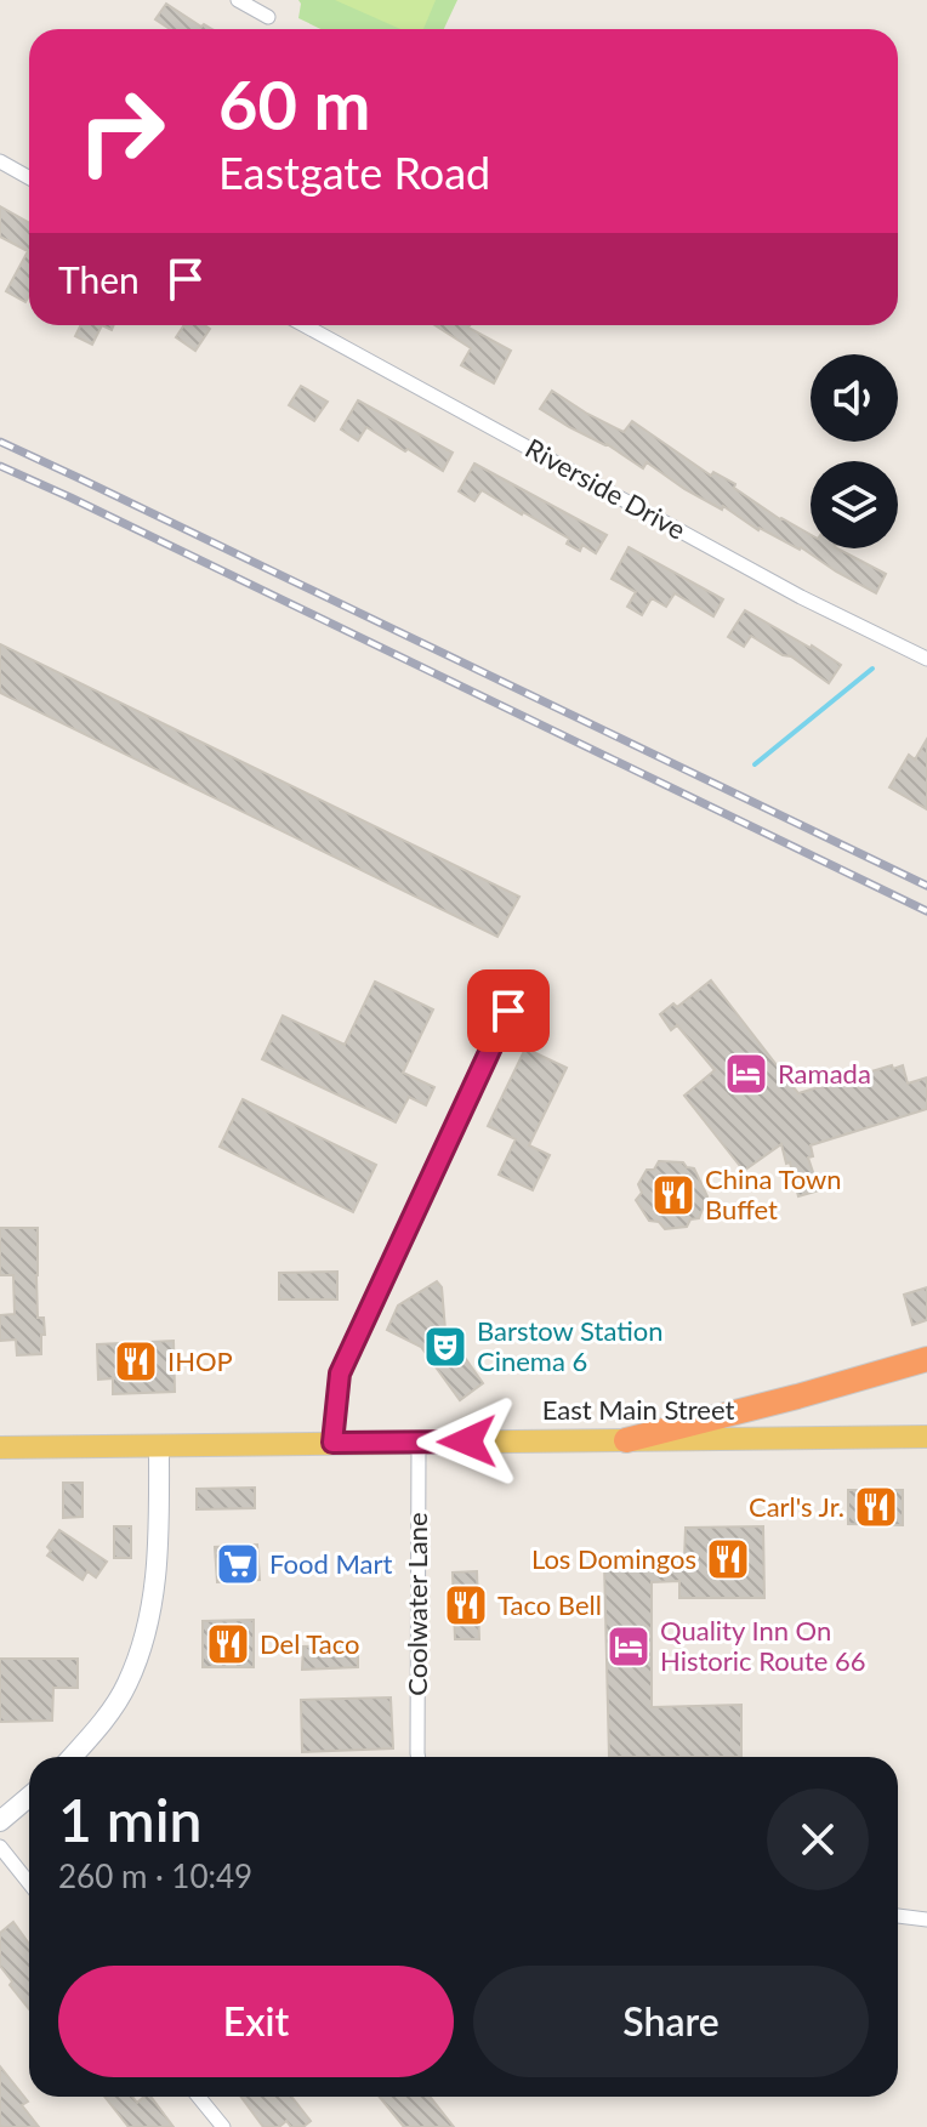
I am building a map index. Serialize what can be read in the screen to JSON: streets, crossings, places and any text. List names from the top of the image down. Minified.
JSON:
{"streets":{"main road":["East Main Street"],"street":["Riverside Drive","Coolwater Lane"]},"crossings":[["East Main Street","Coolwater Lane"]],"places":{"hotel":["Ramada","Quality Inn On Historic Route 66"],"restaurant":["China Town Buffet","IHOP","Carl's Jr.","Los Domingos","Taco Bell","Del Taco"],"theatre":["Barstow Station Cinema 6"],"supermarket":["Food Mart"]},"page":{"turn":["60 m","Eastgate Road"],"then":"Then","heading":["1 min","260 m · 10:49"],"buttons":["Exit","Share"]}}
